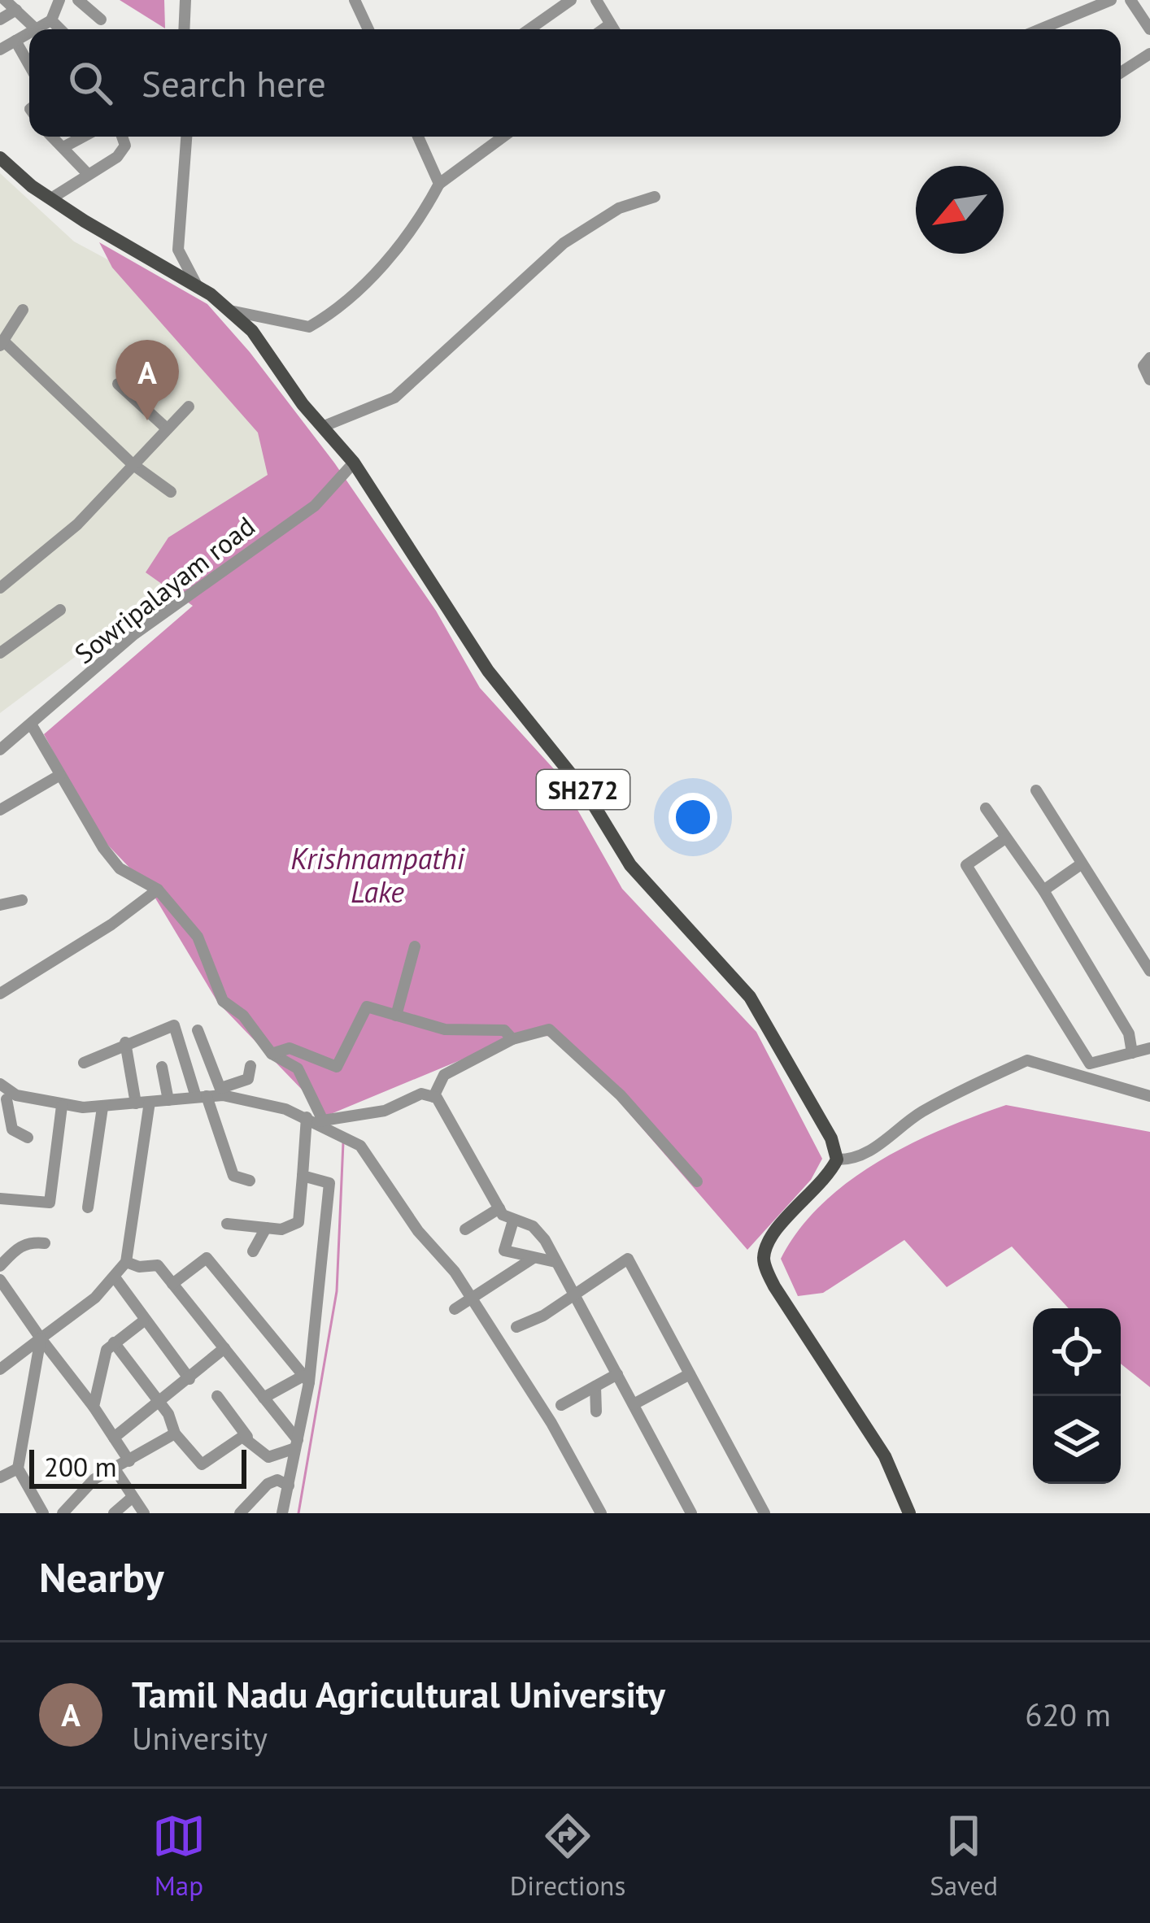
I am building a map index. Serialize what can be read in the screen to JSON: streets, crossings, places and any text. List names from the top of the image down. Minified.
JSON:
{"streets":{"main road":["SH272"],"street":["Sowripalayam road"]},"crossings":[["Sowripalayam road","SH272"]],"water":["Krishnampathi Lake"],"scale_bar":"200 m","north":"bottom left","page":{"search":"Search here","pins":"A","scale":"200 m","heading":"Nearby","list":[{"mark":"A","name":"Tamil Nadu Agricultural University","note":"University","value":"620 m"}],"nav":["Map","Directions","Saved"]}}
